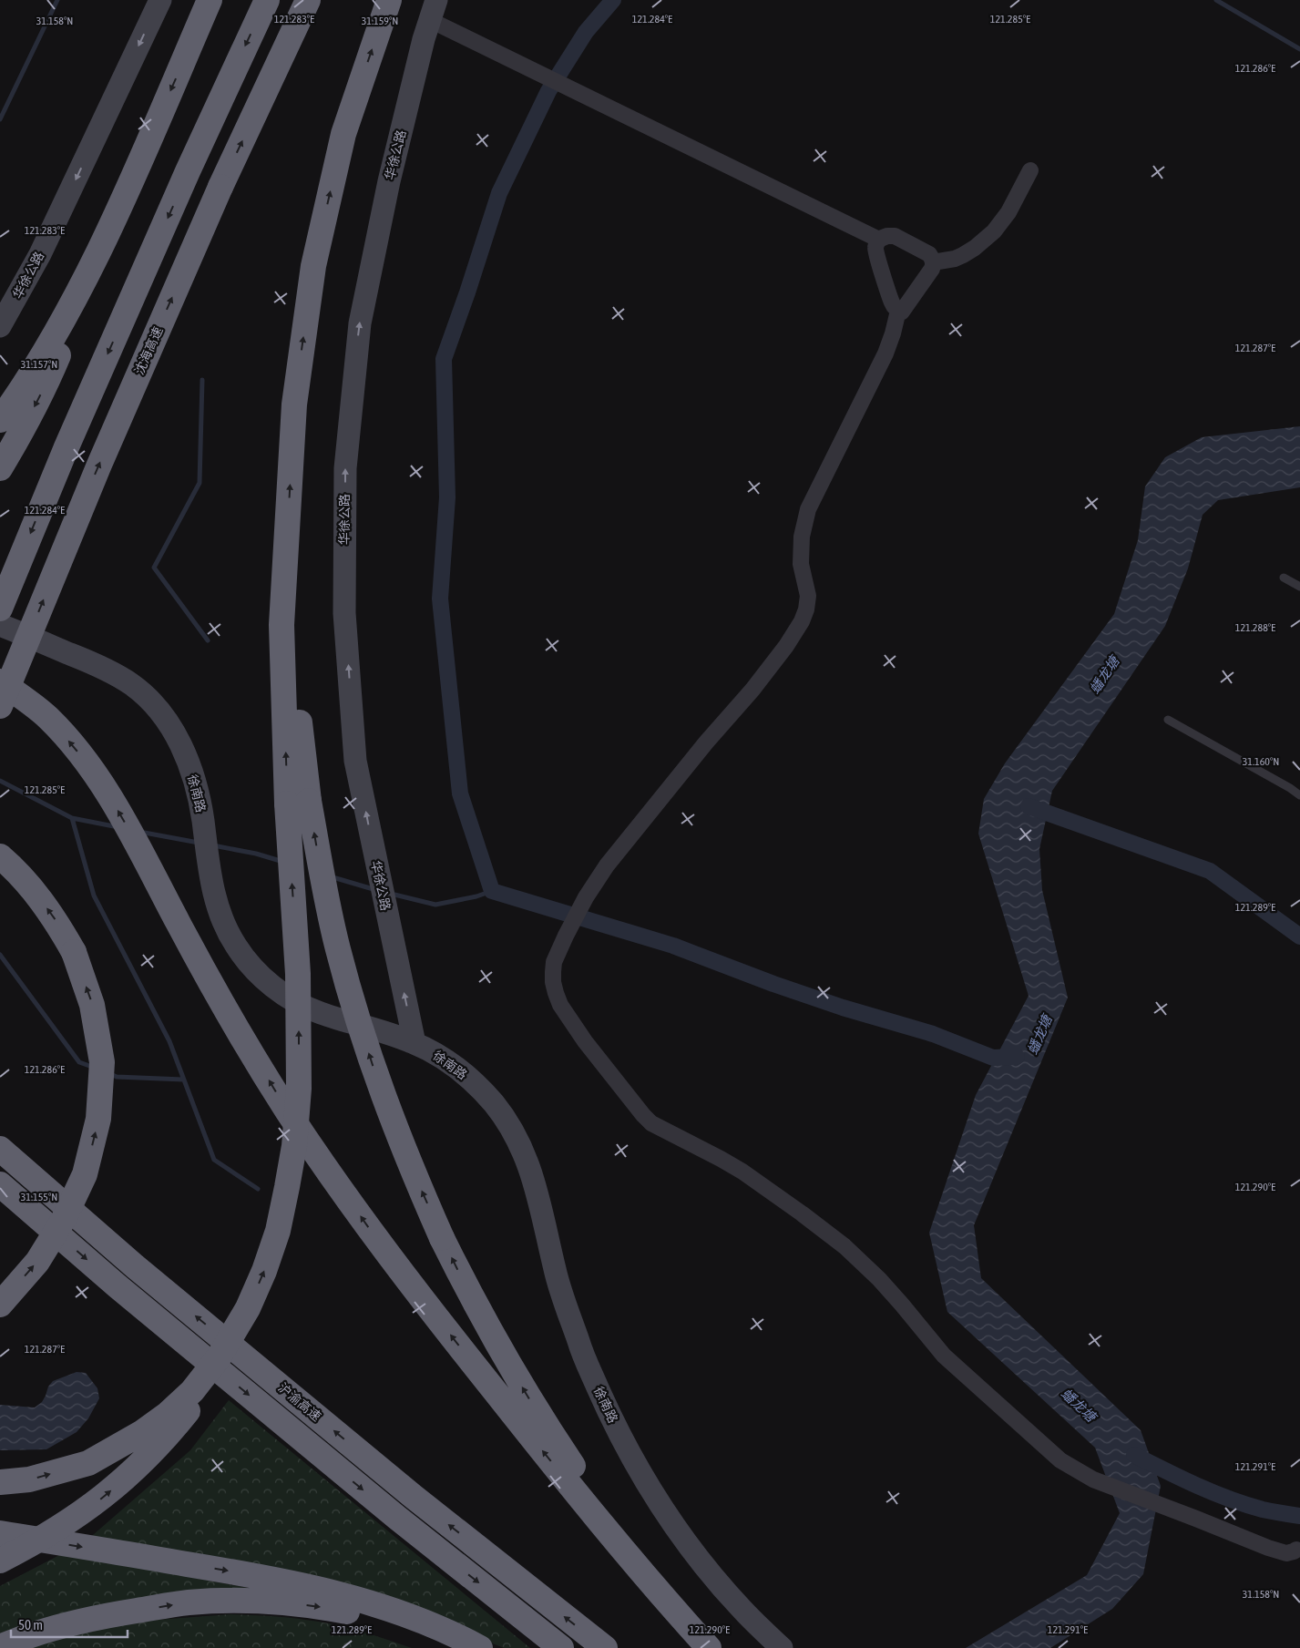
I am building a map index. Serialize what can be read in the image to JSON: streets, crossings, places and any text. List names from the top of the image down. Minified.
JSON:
{"streets":{"highway":["沈海高速","沪渝高速"],"street":["华徐公路","徐南路"]},"crossings":[["华徐公路","徐南路"]],"water":["蟠龙塘"],"scale_bar":"50 m","coordinates":["121.283°E","121.284°E","121.285°E","31.158°N","31.159°N","121.286°E","121.287°E","31.157°N","121.288°E","31.160°N","121.289°E","121.290°E","31.155°N","121.291°E"]}
